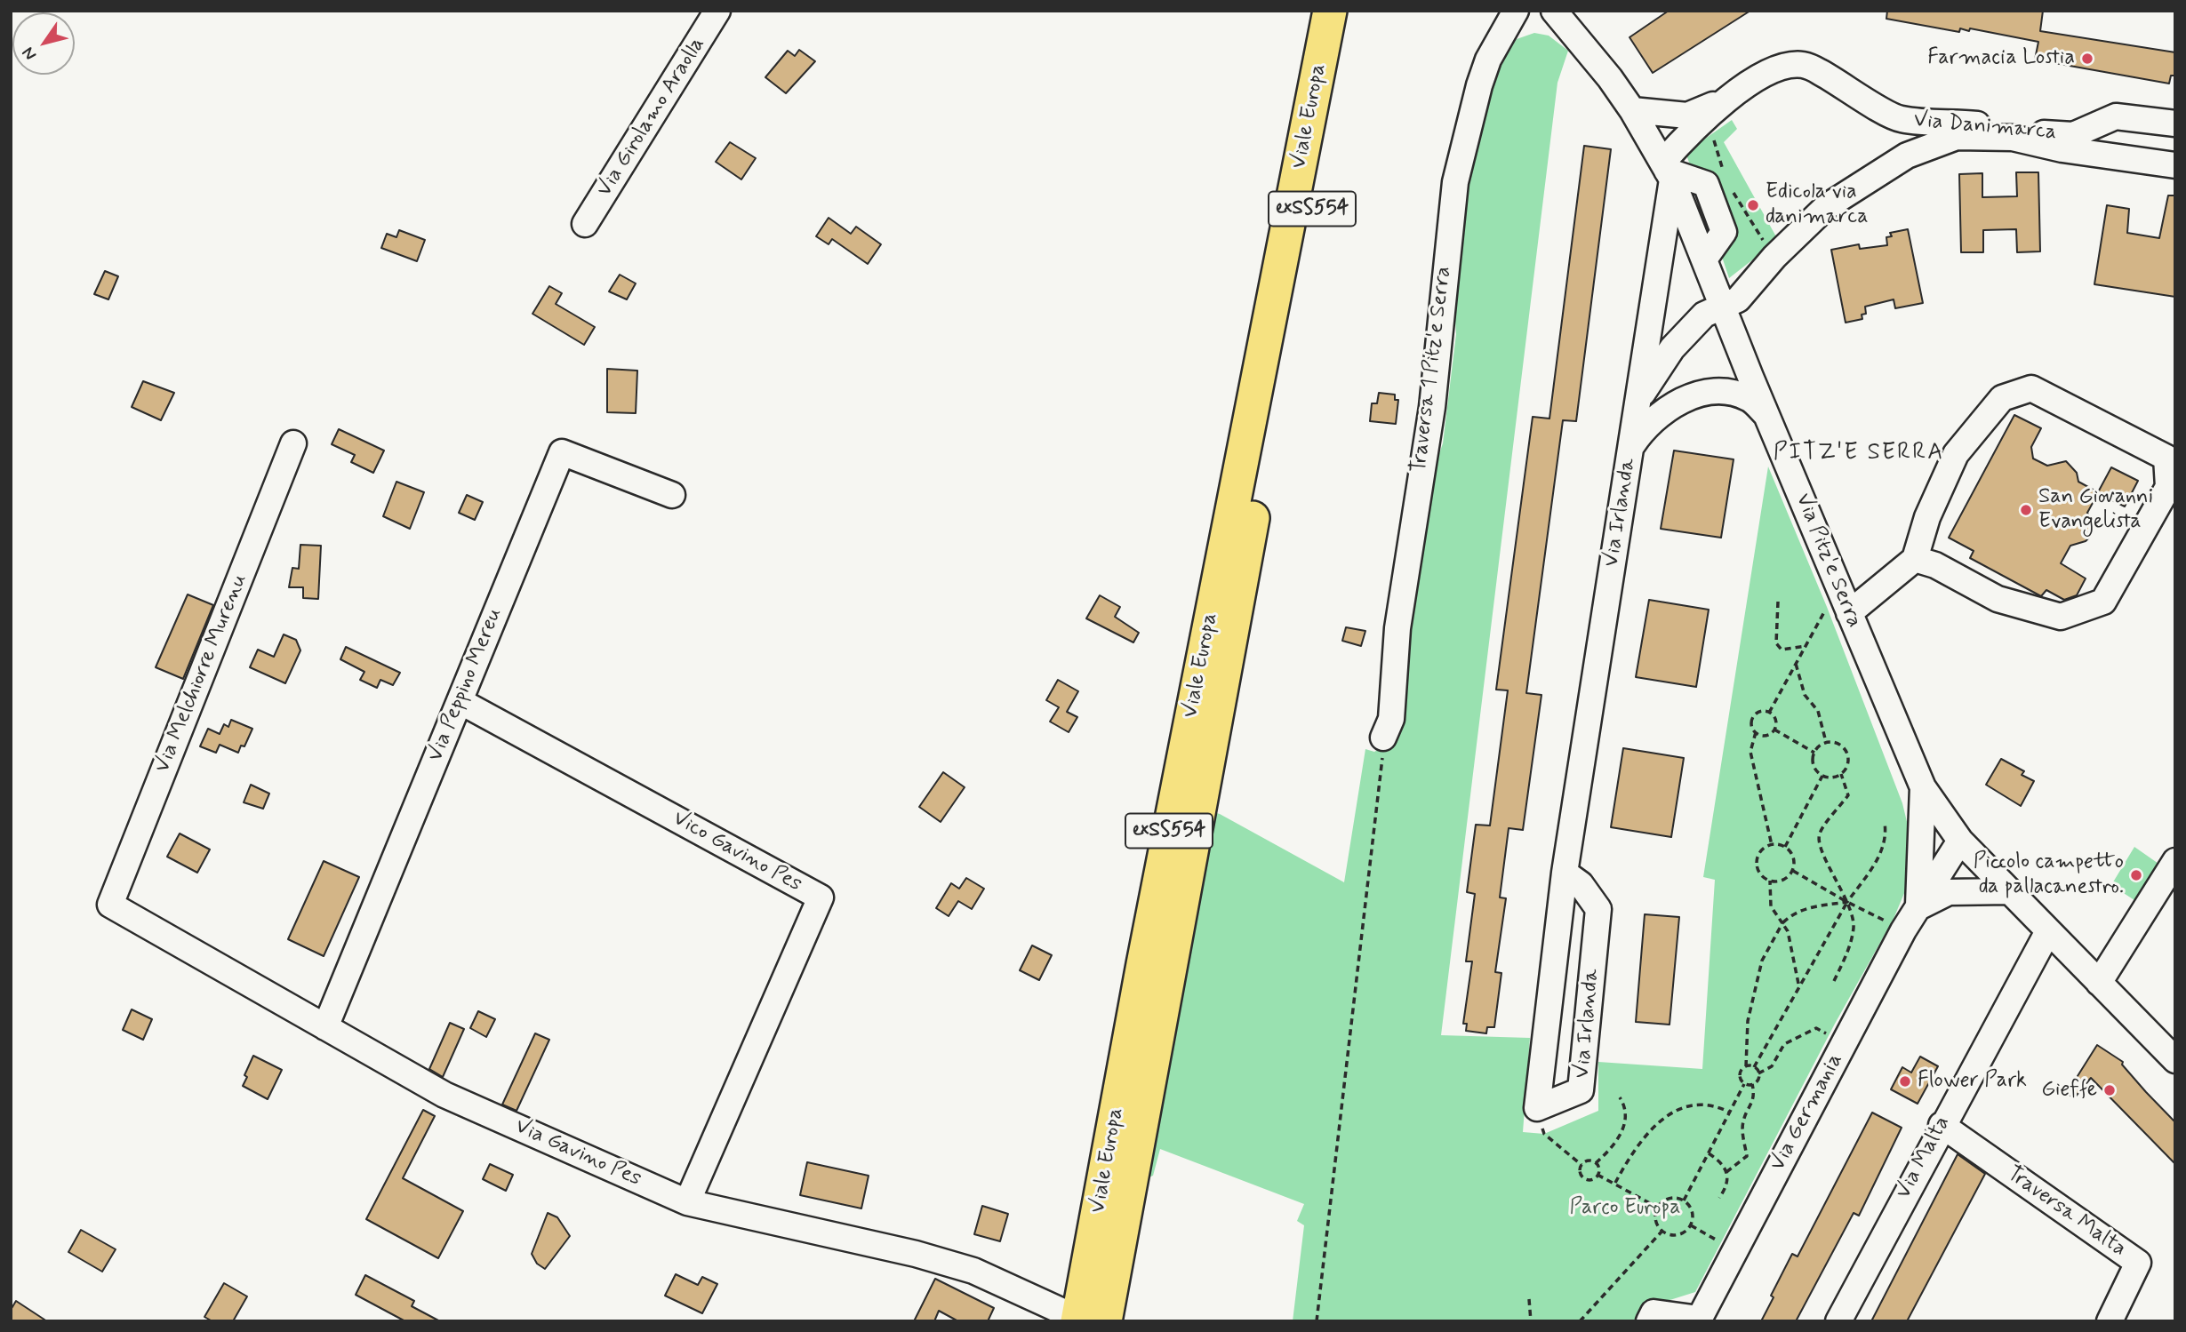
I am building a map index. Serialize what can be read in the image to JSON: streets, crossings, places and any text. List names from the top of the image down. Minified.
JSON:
{"streets":{"main road":["Viale Europa","exSS554"],"street":["Via Girolamo Araolla","Via Danimarca","Traversa 1 Pitz'e Serra","Via Irlanda","Via Pitz'e Serra","Via Melchiorre Murenu","Via Peppino Mereu","Vico Gavino Pes","Via Germania","Via Gavino Pes","Via Malta","Traversa Malta"]},"crossings":[["Viale Europa","Via Gavino Pes"],["Via Danimarca","Via Irlanda"],["Via Danimarca","Via Pitz'e Serra"],["Via Irlanda","Via Pitz'e Serra"],["Via Pitz'e Serra","Via Germania"],["Via Pitz'e Serra","Via Malta"],["Via Melchiorre Murenu","Via Gavino Pes"],["Via Peppino Mereu","Vico Gavino Pes"],["Via Peppino Mereu","Via Gavino Pes"],["Vico Gavino Pes","Via Gavino Pes"],["Via Malta","Traversa Malta"]],"districts":["PITZ'E SERRA"],"parks":["Parco Europa"],"places":["Farmacia Lostia","Edicola via danimarca","San Giovanni Evangelista","Piccolo campetto da pallacanestro.","Flower Park","Gieffe"],"north":"bottom left"}
